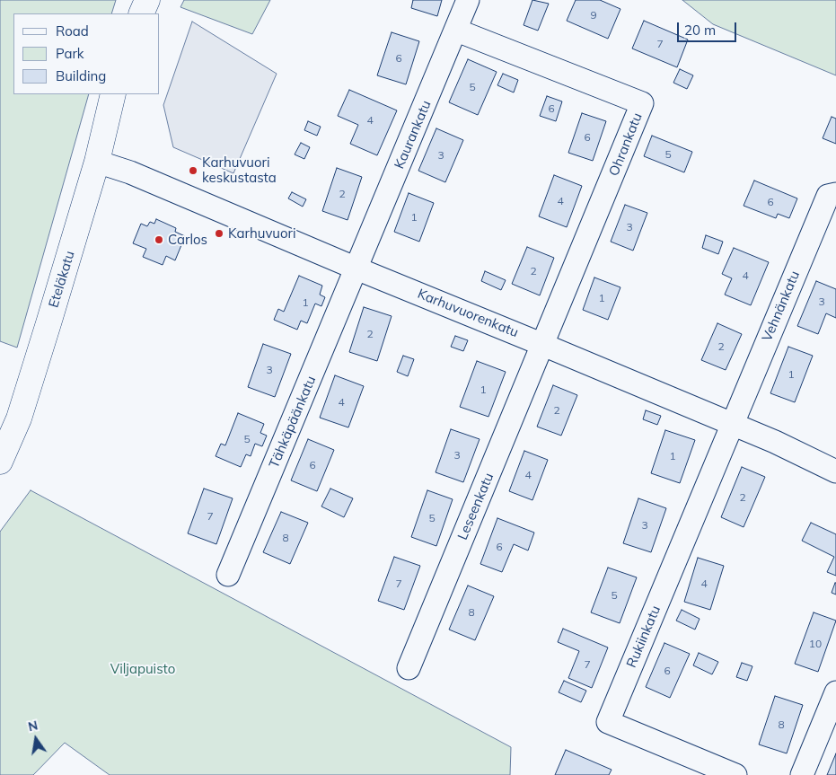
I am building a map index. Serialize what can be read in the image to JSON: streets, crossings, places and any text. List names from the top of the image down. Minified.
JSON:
{"streets":{"main road":["Eteläkatu"],"street":["Kaurankatu","Ohrankatu","Vehnänkatu","Karhuvuorenkatu","Tähkäpäänkatu","Leseenkatu","Rukiinkatu"]},"crossings":[["Kaurankatu","Ohrankatu"],["Kaurankatu","Karhuvuorenkatu"],["Kaurankatu","Tähkäpäänkatu"],["Ohrankatu","Karhuvuorenkatu"],["Ohrankatu","Leseenkatu"],["Eteläkatu","Karhuvuorenkatu"],["Vehnänkatu","Karhuvuorenkatu"],["Vehnänkatu","Rukiinkatu"],["Karhuvuorenkatu","Tähkäpäänkatu"],["Karhuvuorenkatu","Leseenkatu"],["Karhuvuorenkatu","Rukiinkatu"]],"parks":["Viljapuisto"],"places":["Karhuvuori keskustasta","Karhuvuori","Carlos"],"house_numbers":["9","7","6","5","6","4","6","5","3","2","4","6","1","3","2","4","1","3","1","2","2","3","1","1","4","2","5","3","1","6","4","2","7","5","3","8","6","7","4","5","8","10","7","6","8"],"legend":["Road","Park","Building"],"scale_bar":"20 m","north":"top"}
